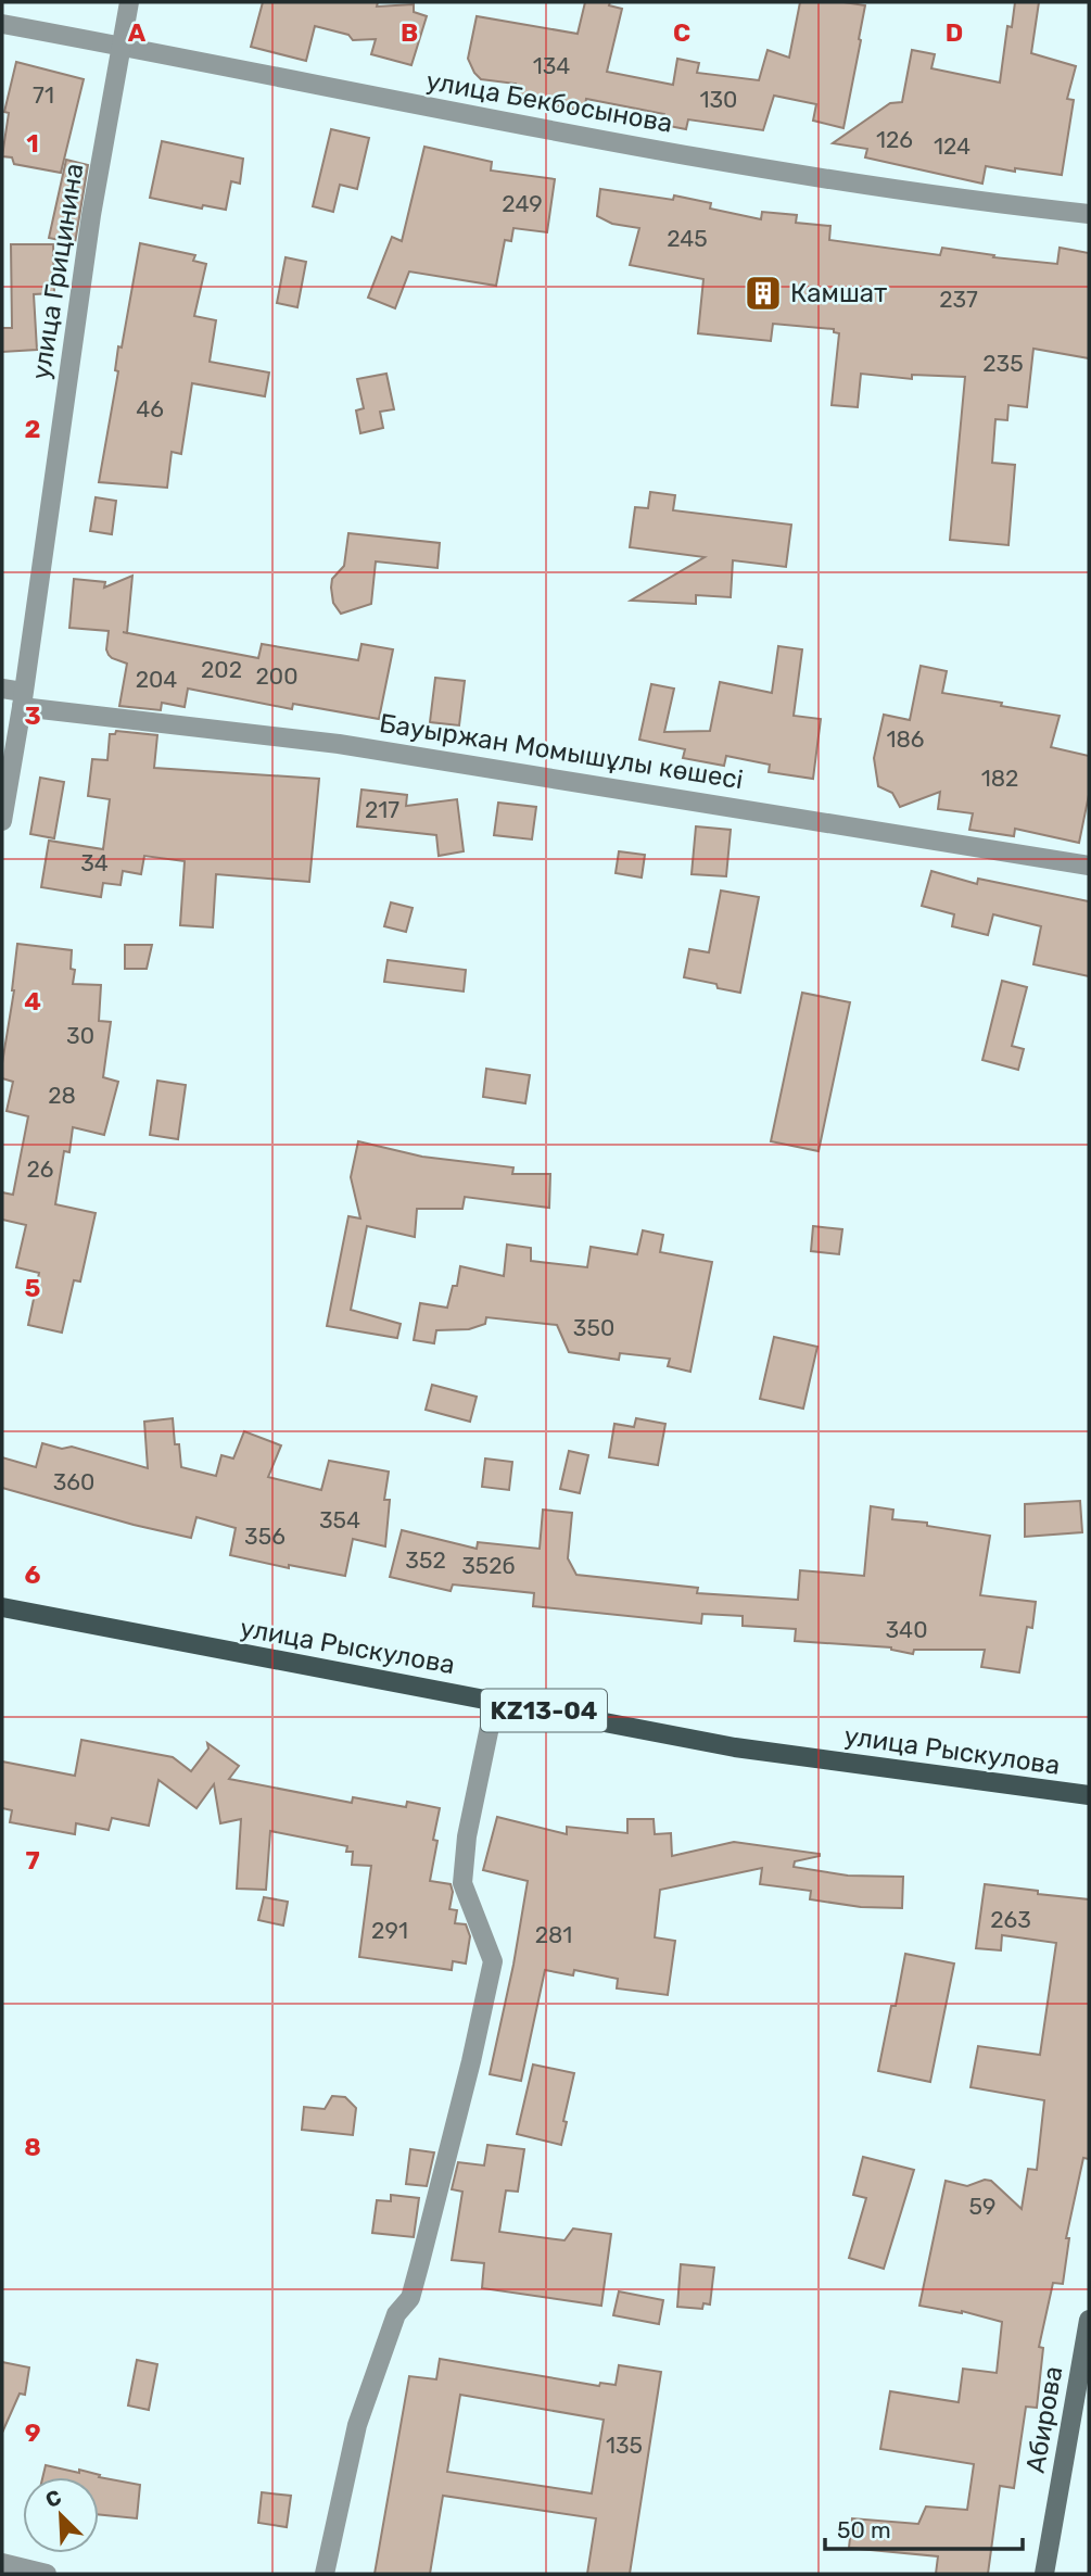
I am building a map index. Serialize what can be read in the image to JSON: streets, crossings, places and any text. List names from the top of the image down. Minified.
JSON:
{"streets":{"main road":["улица Рыскулова","KZ13-04","Абирова"],"street":["улица Бекбосынова","улица Грицинина","Бауыржан Момышұлы көшесі"]},"crossings":[["улица Бекбосынова","улица Грицинина"],["улица Грицинина","Бауыржан Момышұлы көшесі"]],"places":{"building":["Камшат"]},"house_numbers":["134","71","130","126","124","249","245","237","235","46","202","200","204","186","182","217","34","30","28","26","350","360","354","356","352","352б","340","263","291","281","59","135"],"scale_bar":"50 m","north":"top left","grid":{"columns":["A","B","C","D"],"rows":["1","2","3","4","5","6","7","8","9"]}}
